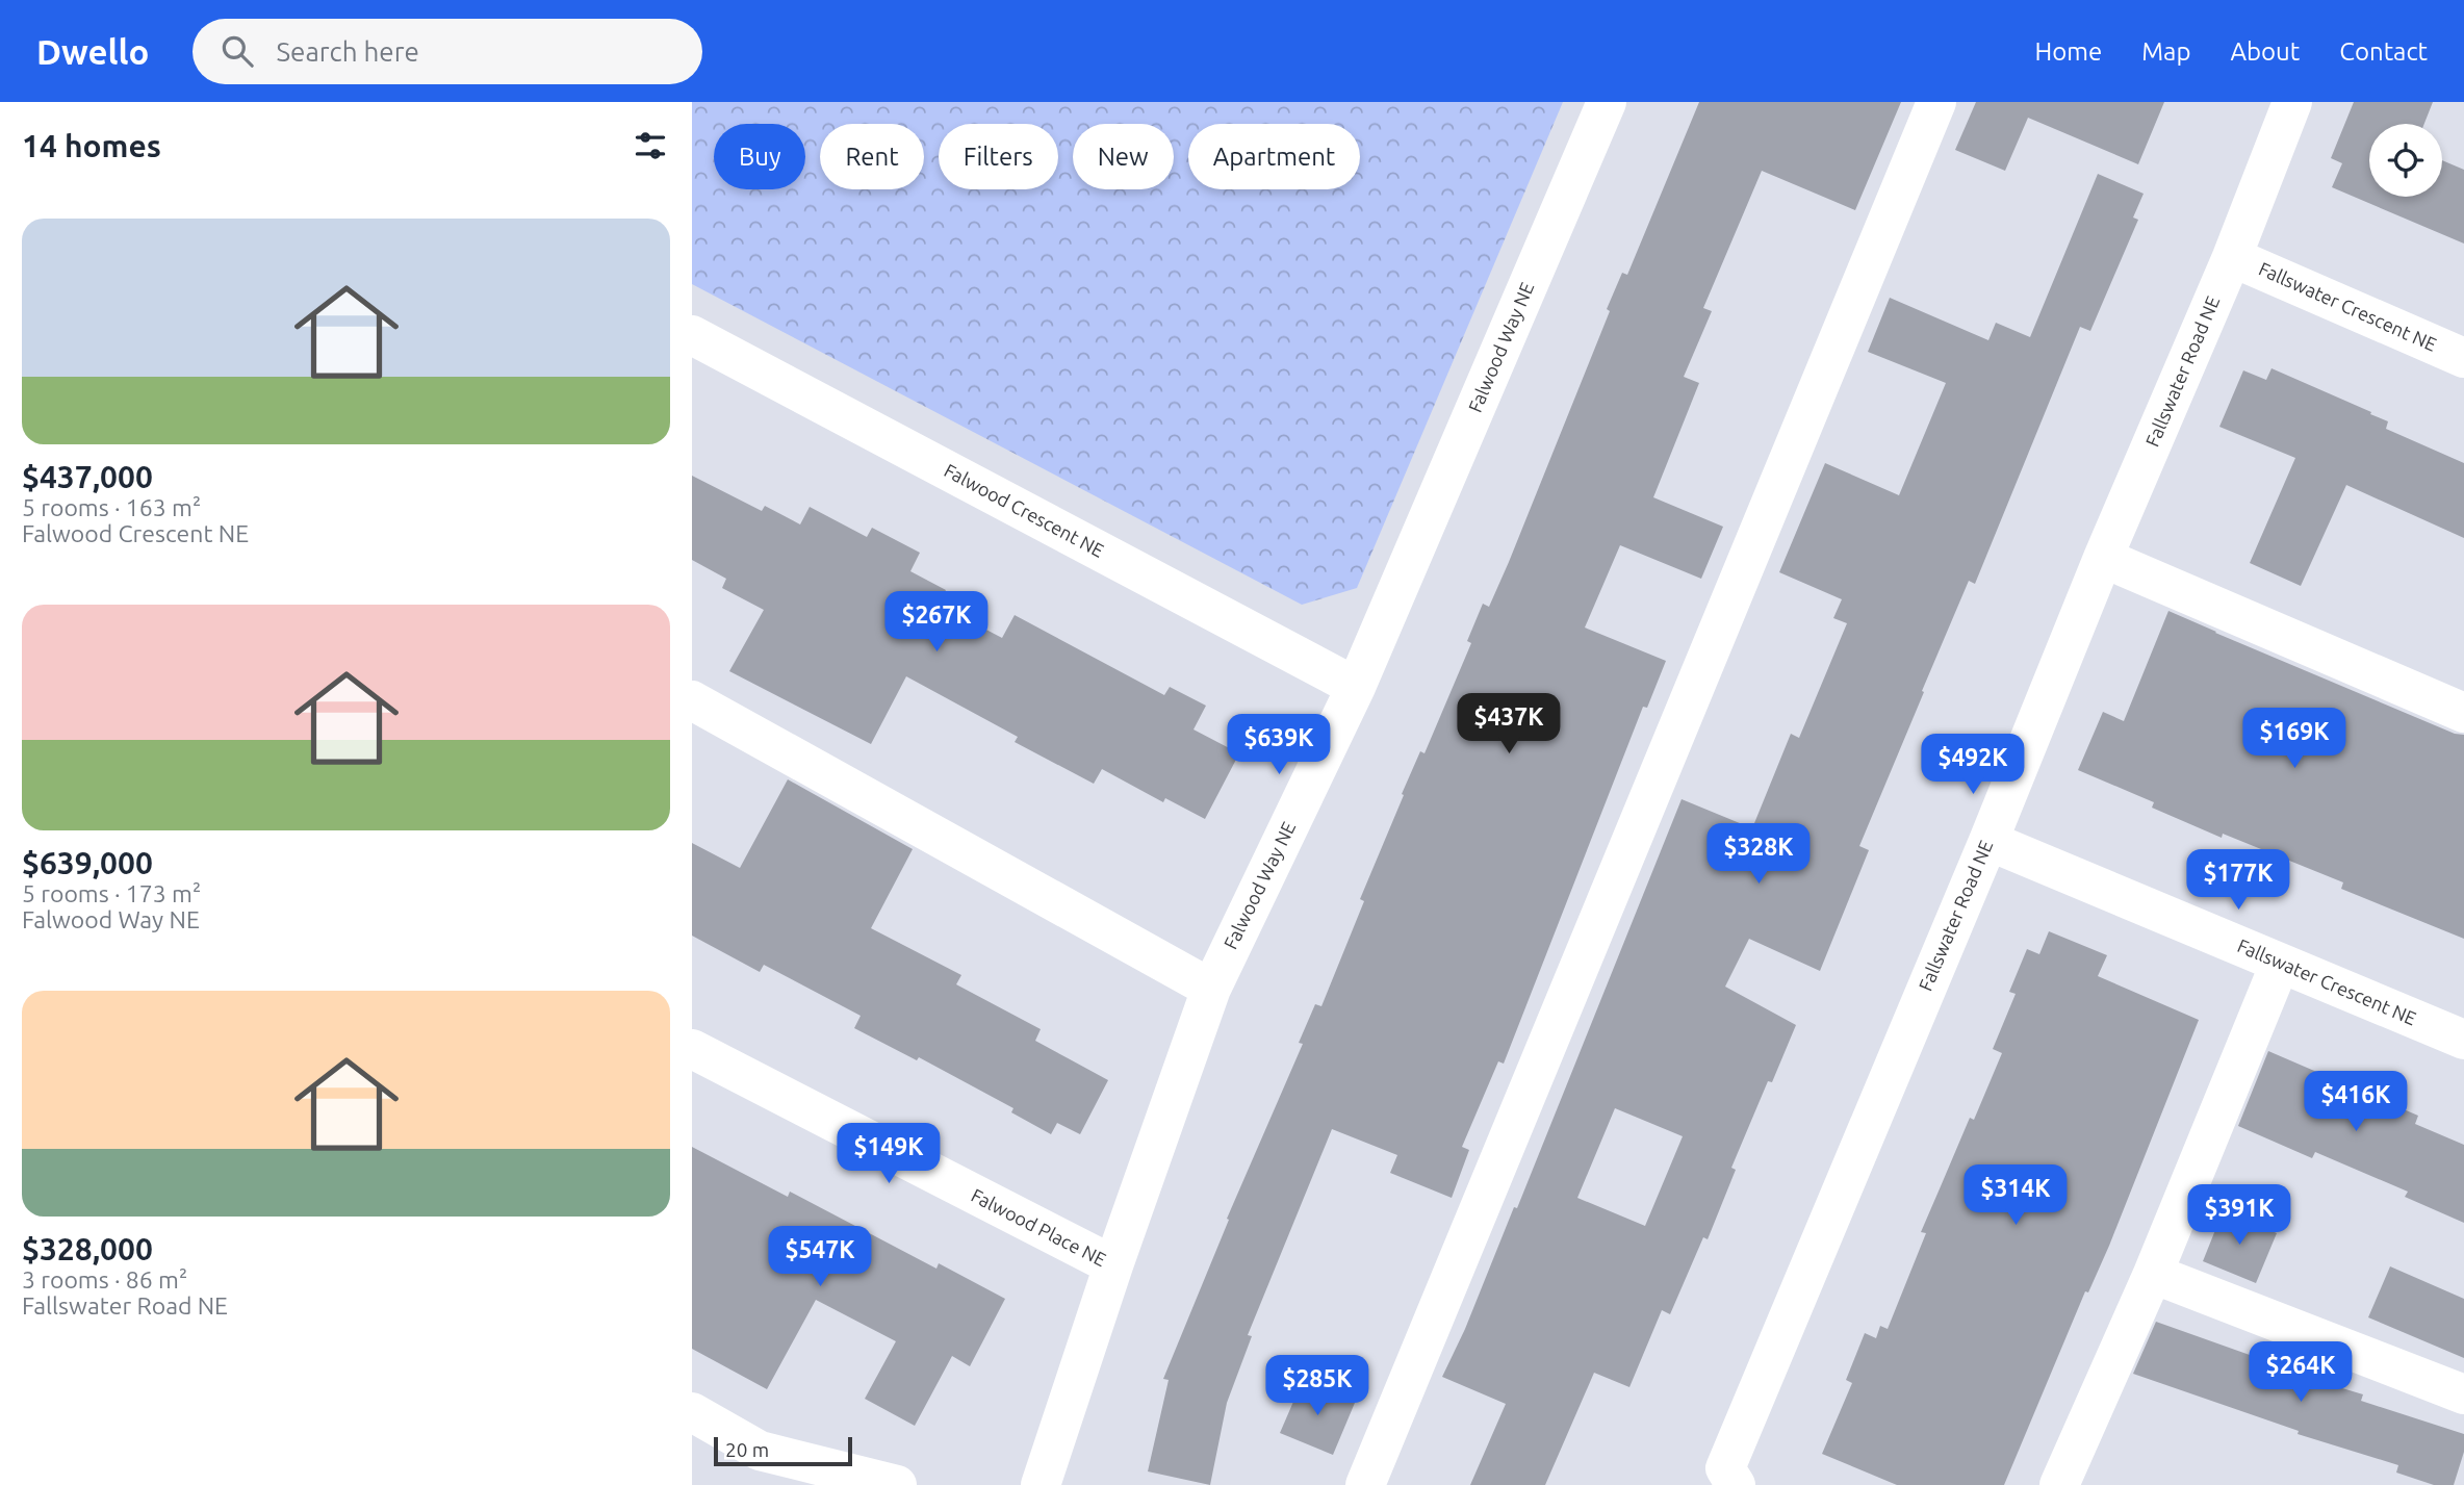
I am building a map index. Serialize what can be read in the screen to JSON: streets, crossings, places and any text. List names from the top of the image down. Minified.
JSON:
{"streets":{"street":["Fallswater Crescent NE","Falwood Way NE","Fallswater Road NE","Falwood Crescent NE","Falwood Place NE"]},"crossings":[["Fallswater Crescent NE","Fallswater Road NE"],["Falwood Way NE","Falwood Crescent NE"],["Falwood Way NE","Falwood Place NE"]],"scale_bar":"20 m","page":{"header":"Dwello","search":"Search here","nav":["Home","Map","About","Contact"],"heading":"14 homes","chip":["Buy","Rent","Filters","New","Apartment"],"list":[{"name":"$437,000","note":"5 rooms · 163 m² · Falwood Crescent NE"},{"name":"$639,000","note":"5 rooms · 173 m² · Falwood Way NE"},{"name":"$328,000","note":"3 rooms · 86 m² · Fallswater Road NE"}],"price":["$267K","$437K","$169K","$639K","$492K","$328K","$177K","$416K","$149K","$314K","$391K","$547K","$264K","$285K"],"scale":"20 m"}}
